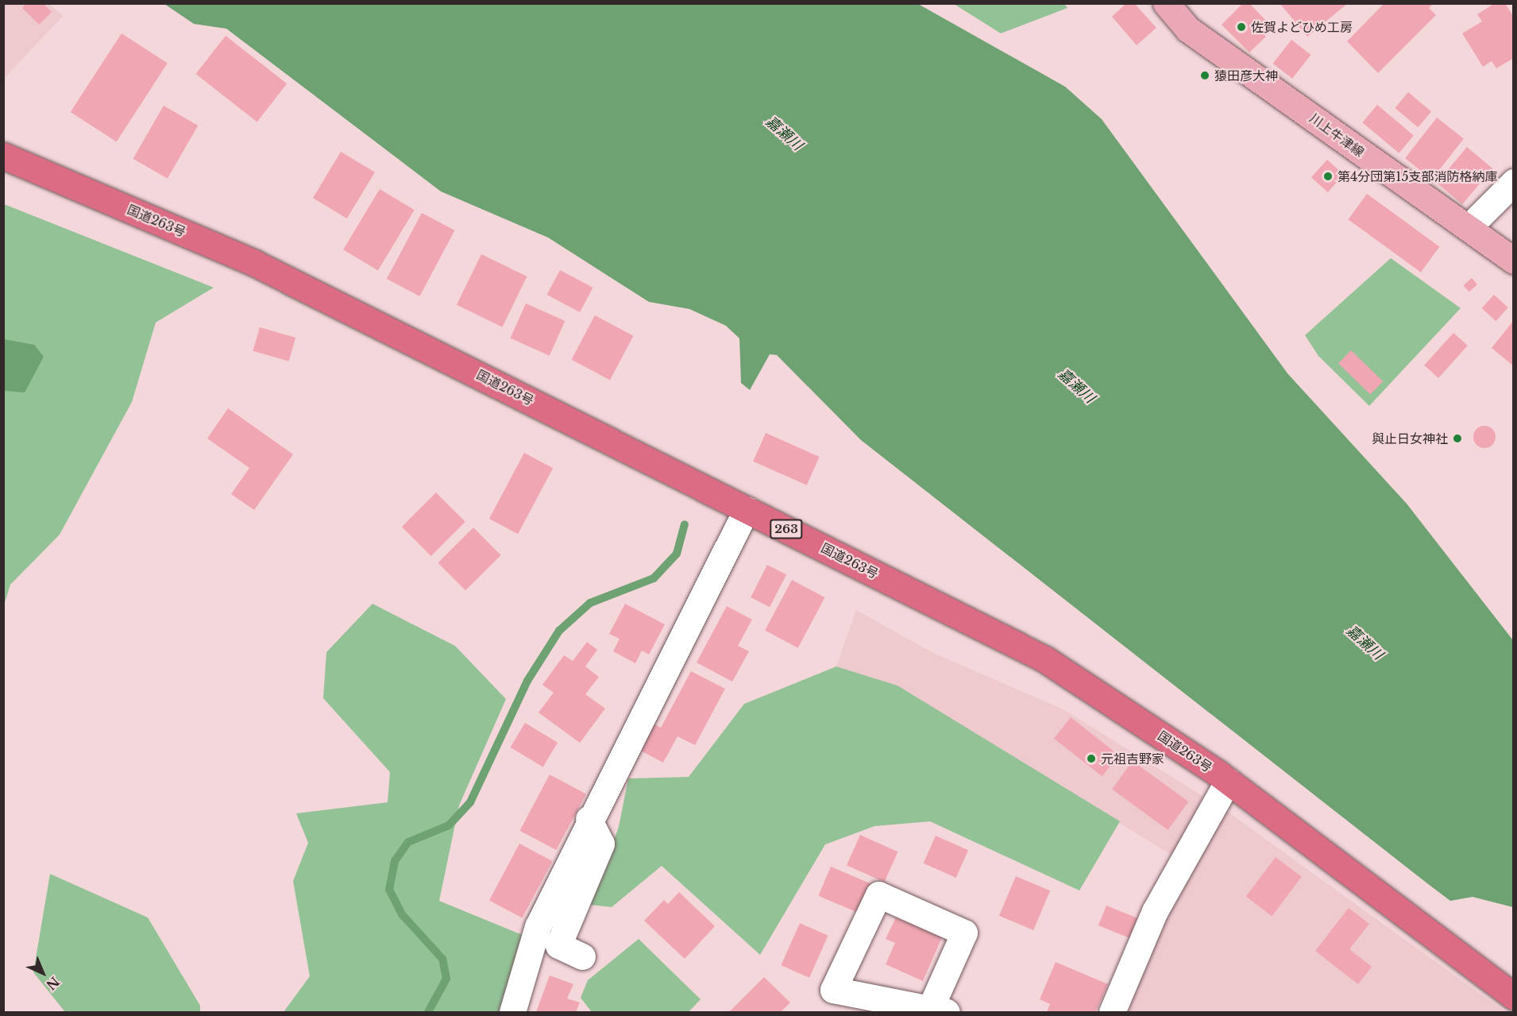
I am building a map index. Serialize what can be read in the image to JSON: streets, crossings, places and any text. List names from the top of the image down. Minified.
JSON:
{"streets":{"highway":["国道263号","263"],"main road":["川上牛津線"]},"water":["嘉瀬川"],"places":["佐賀よどひめ工房","猿田彦大神","第4分団第15支部消防格納庫","與止日女神社","元祖吉野家"],"north":"bottom right"}
